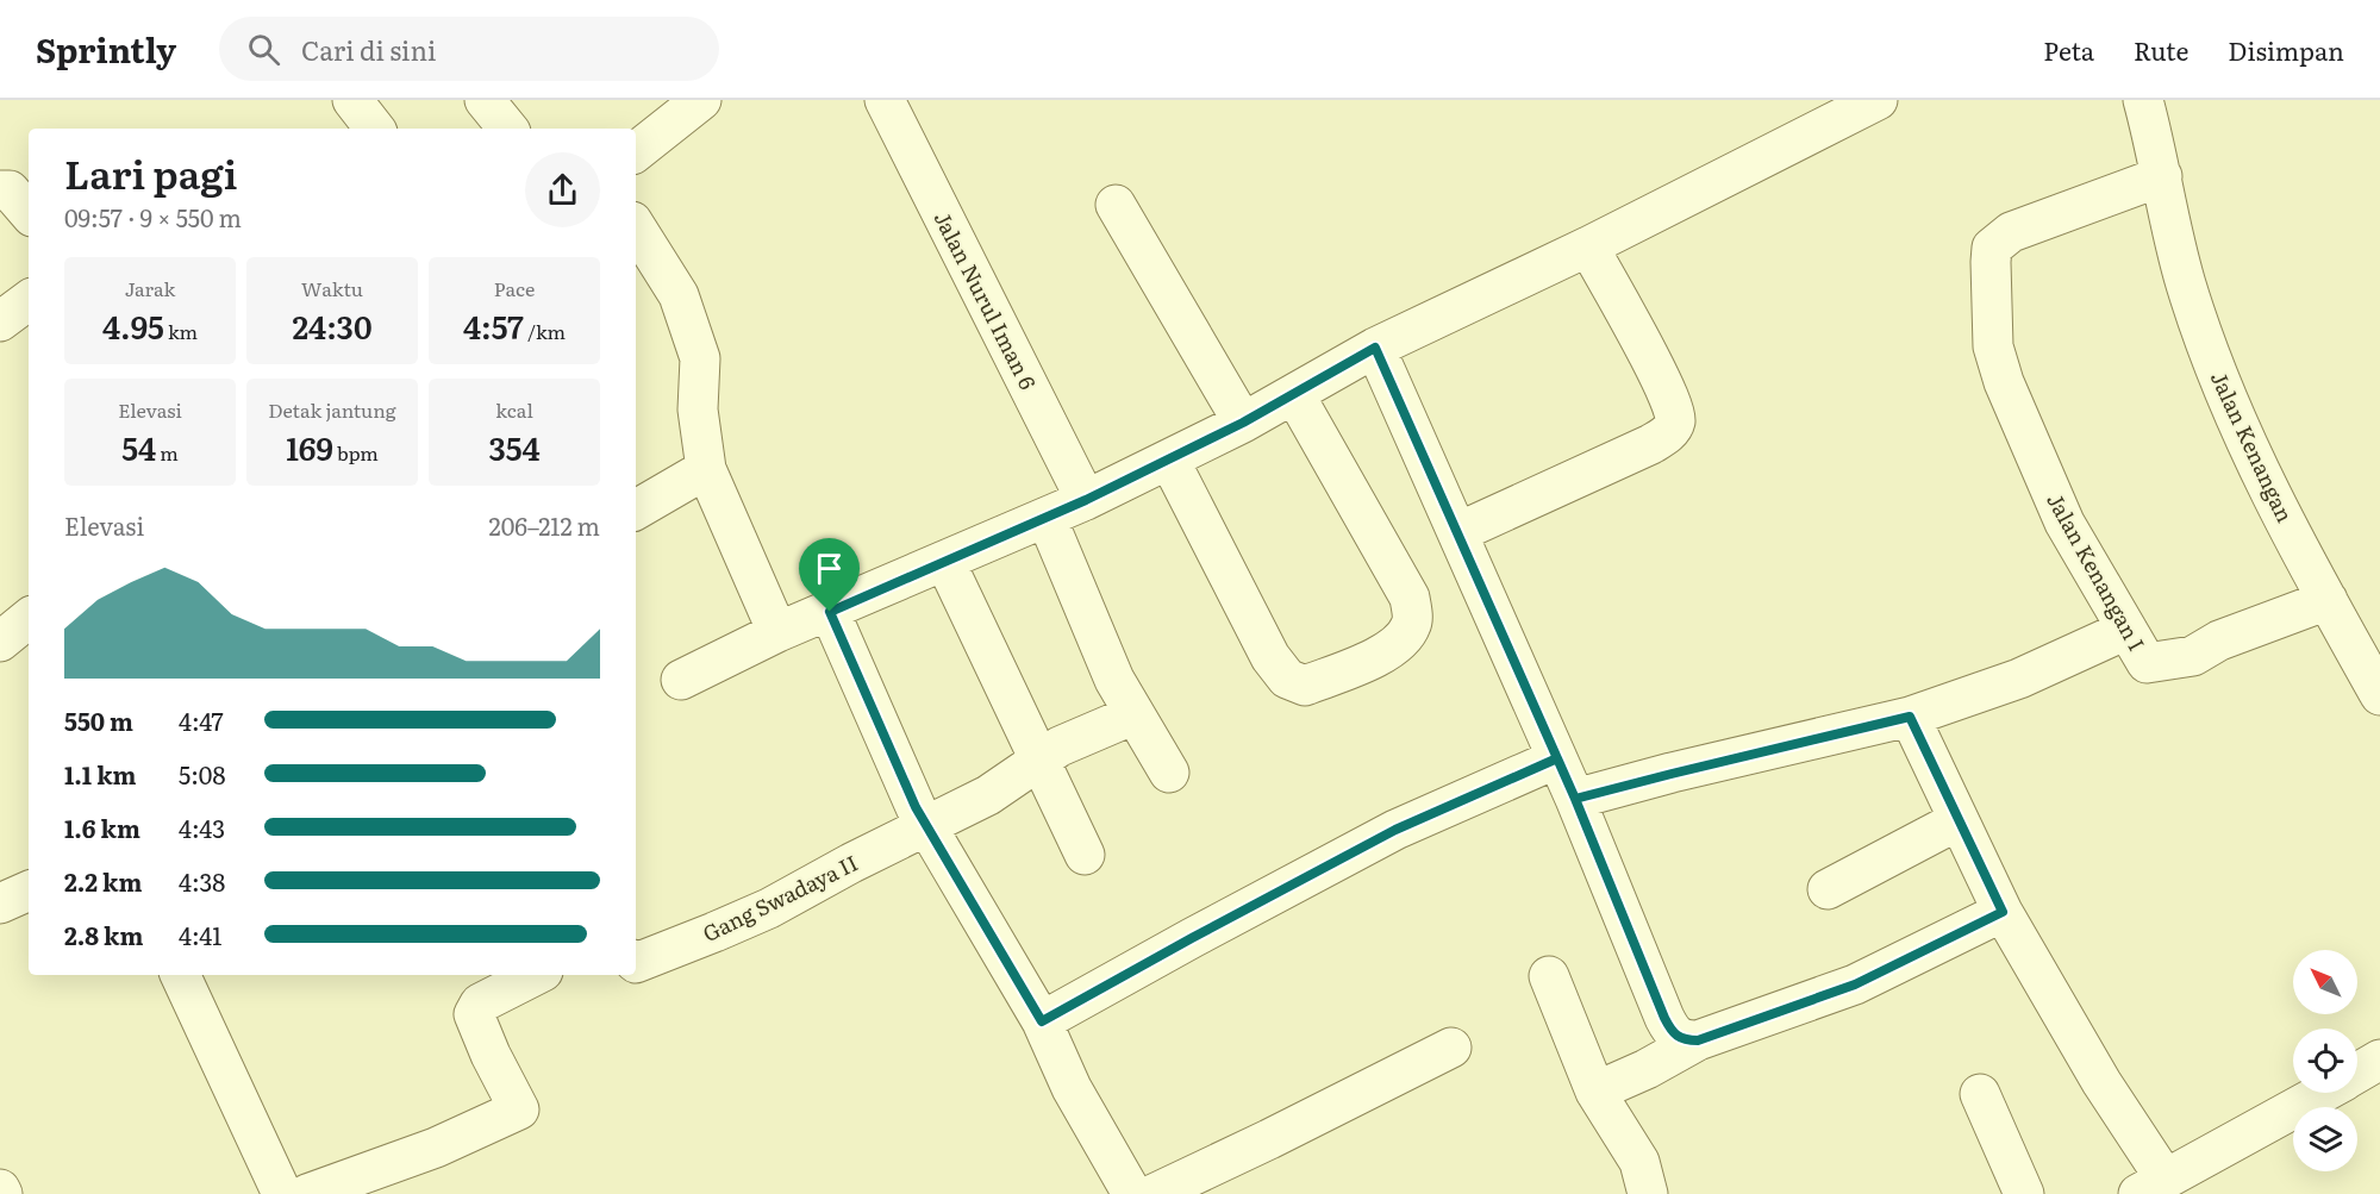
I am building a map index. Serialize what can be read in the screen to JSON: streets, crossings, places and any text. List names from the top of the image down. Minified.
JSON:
{"streets":{"street":["Jalan Nurul Iman 6","Jalan Kenangan","Jalan Kenangan I","Gang Swadaya II"]},"crossings":[["Jalan Kenangan","Jalan Kenangan I"]],"north":"top left","page":{"header":"Sprintly","search":"Cari di sini","nav":["Peta","Rute","Disimpan"],"heading":["Lari pagi","09:57 · 9 × 550 m"],"stats":[["Jarak","4.95 km"],["Waktu","24:30"],["Pace","4:57 /km"],["Elevasi","54 m"],["Detak jantung","169 bpm"],["kcal","354"]],"chart":["Elevasi","206–212 m"],"list":[{"name":"550 m","note":"4:47"},{"name":"1.1 km","note":"5:08"},{"name":"1.6 km","note":"4:43"},{"name":"2.2 km","note":"4:38"},{"name":"2.8 km","note":"4:41"}]}}
